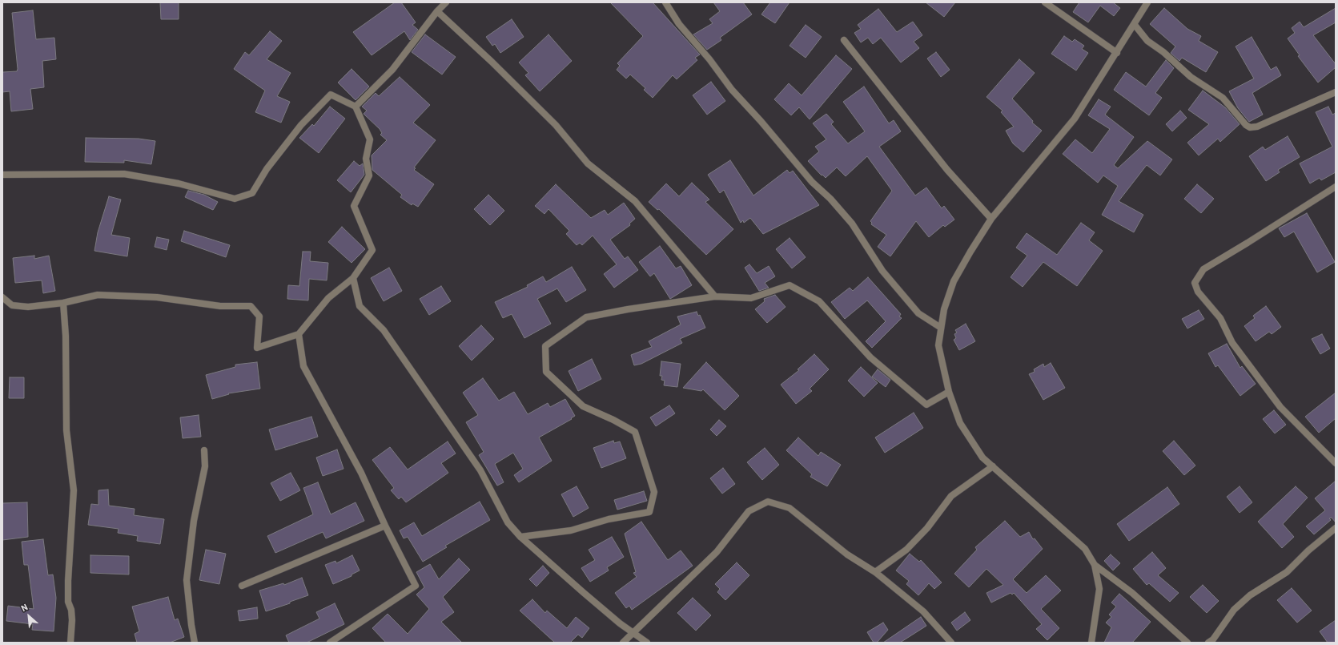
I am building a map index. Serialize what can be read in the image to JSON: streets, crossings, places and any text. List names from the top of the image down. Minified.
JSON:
{"north":"top left"}
